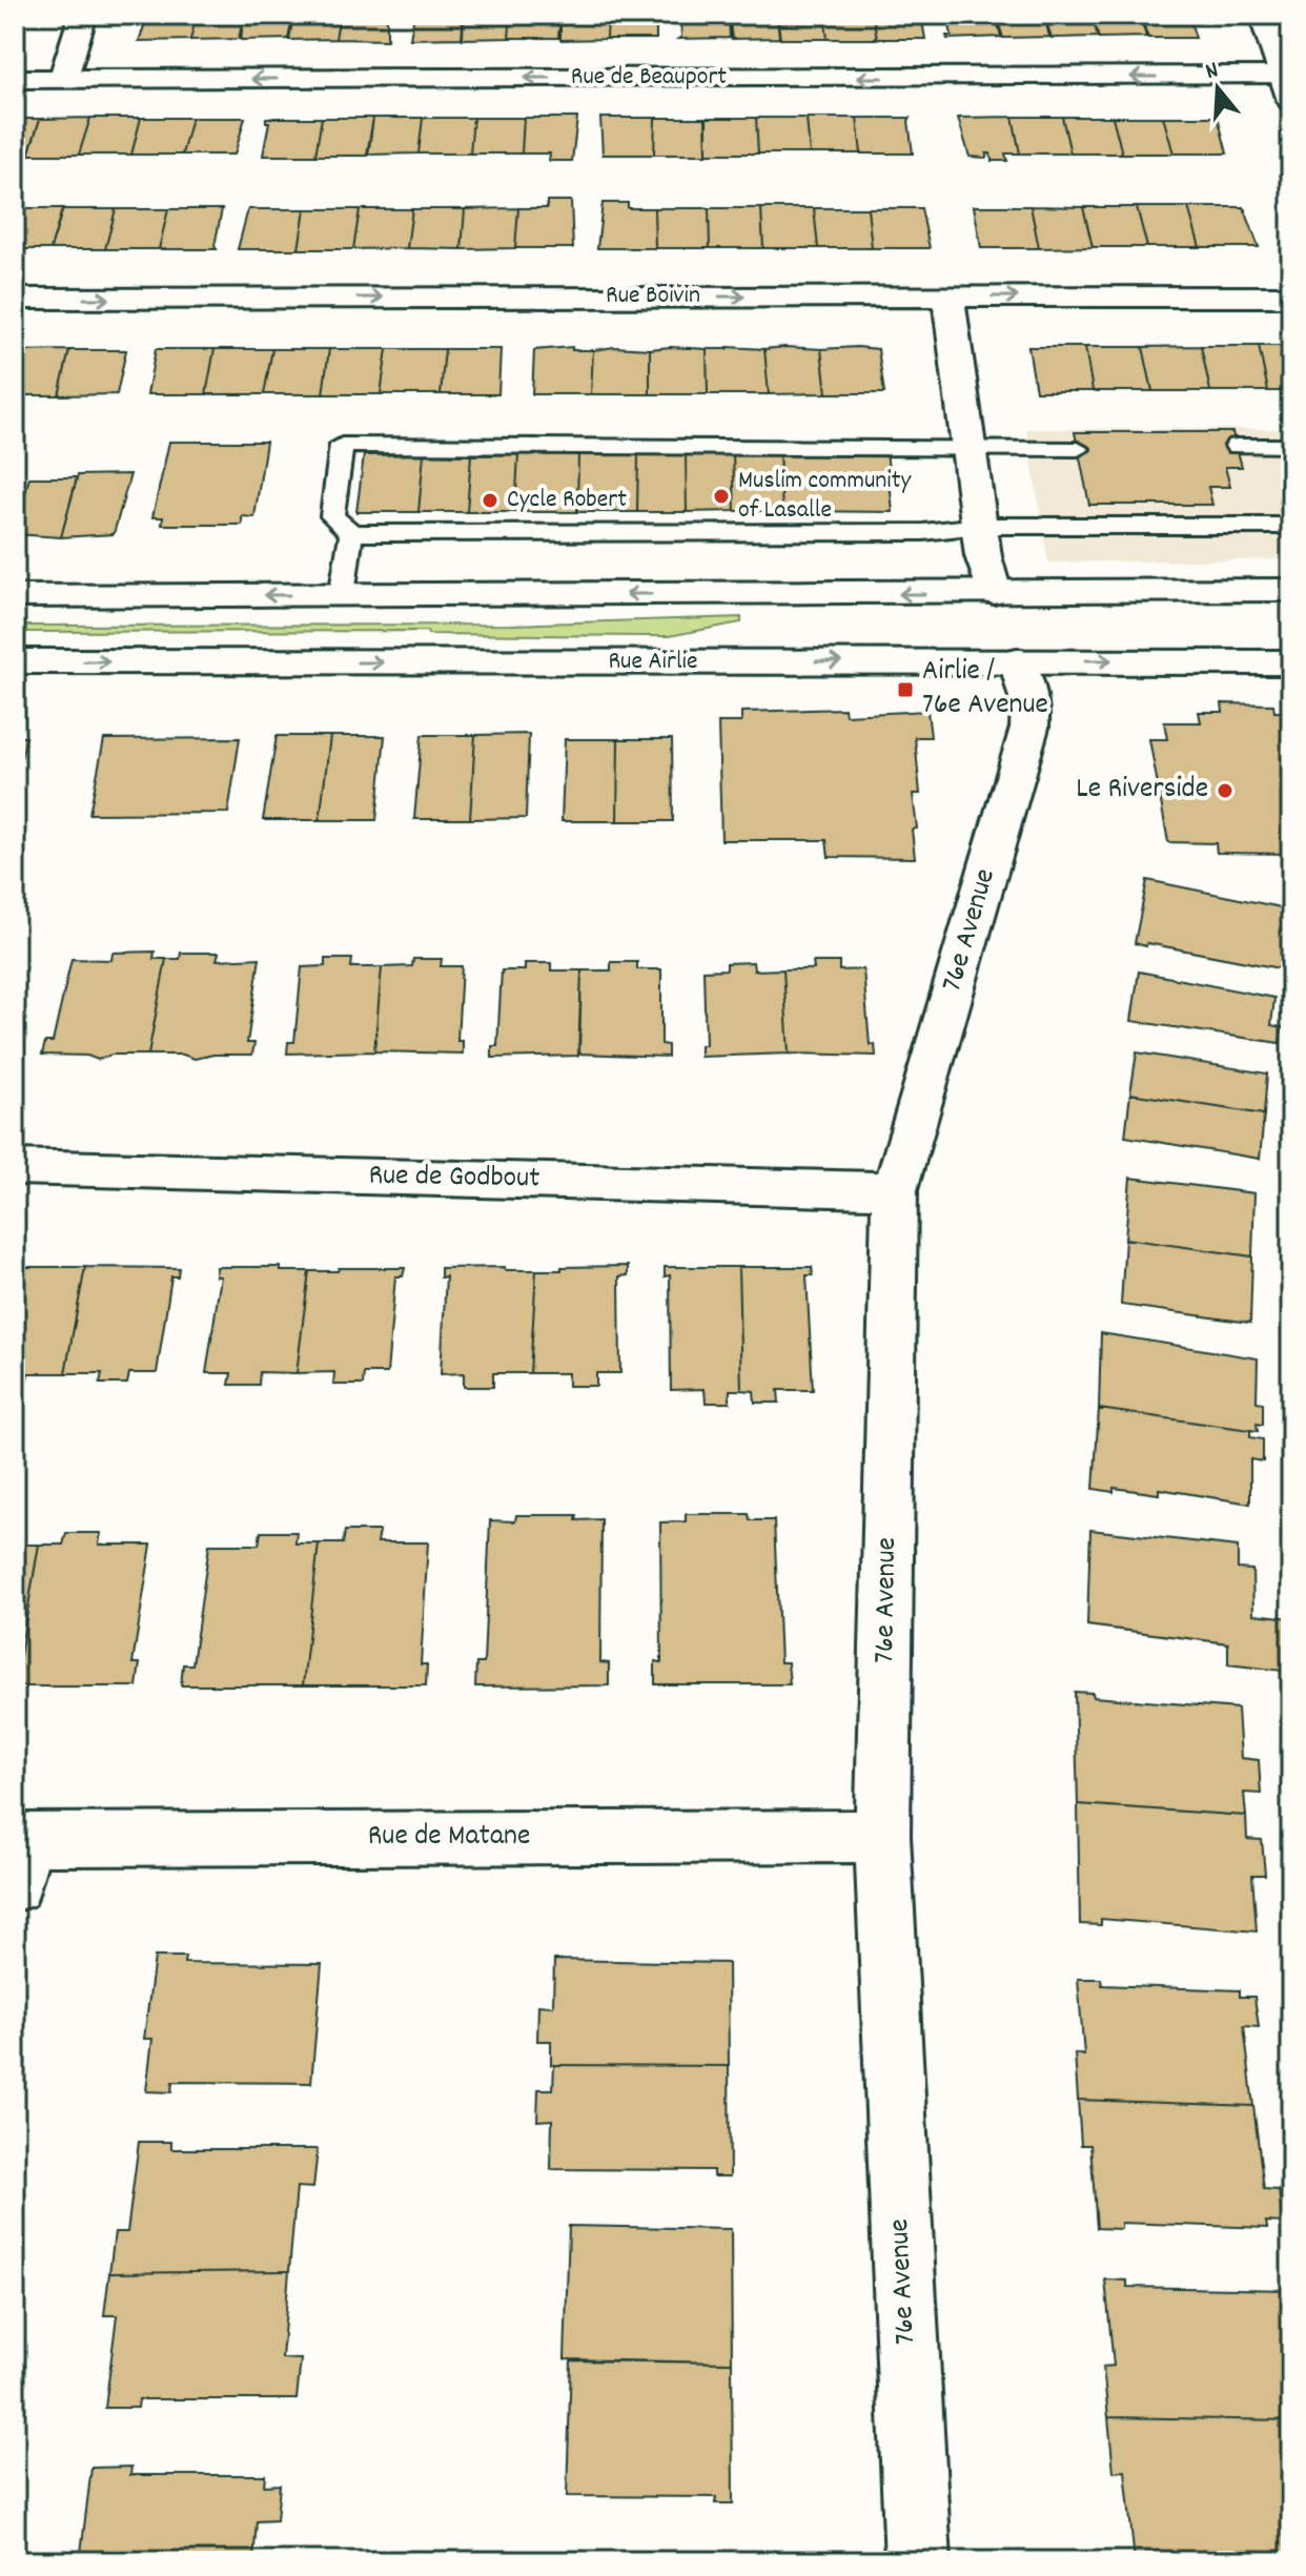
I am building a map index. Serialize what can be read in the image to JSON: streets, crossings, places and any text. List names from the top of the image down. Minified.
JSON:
{"streets":{"street":["Rue de Beauport","Rue Boivin","Rue Airlie","76e Avenue","Rue de Godbout","Rue de Matane"]},"crossings":[["Rue Airlie","76e Avenue"],["76e Avenue","Rue de Godbout"],["76e Avenue","Rue de Matane"]],"one_way":["Rue de Beauport"],"places":{"other":["Muslim community of Lasalle","Cycle Robert","Le Riverside"],"transit":["Airlie / 76e Avenue"]},"north":"top"}
